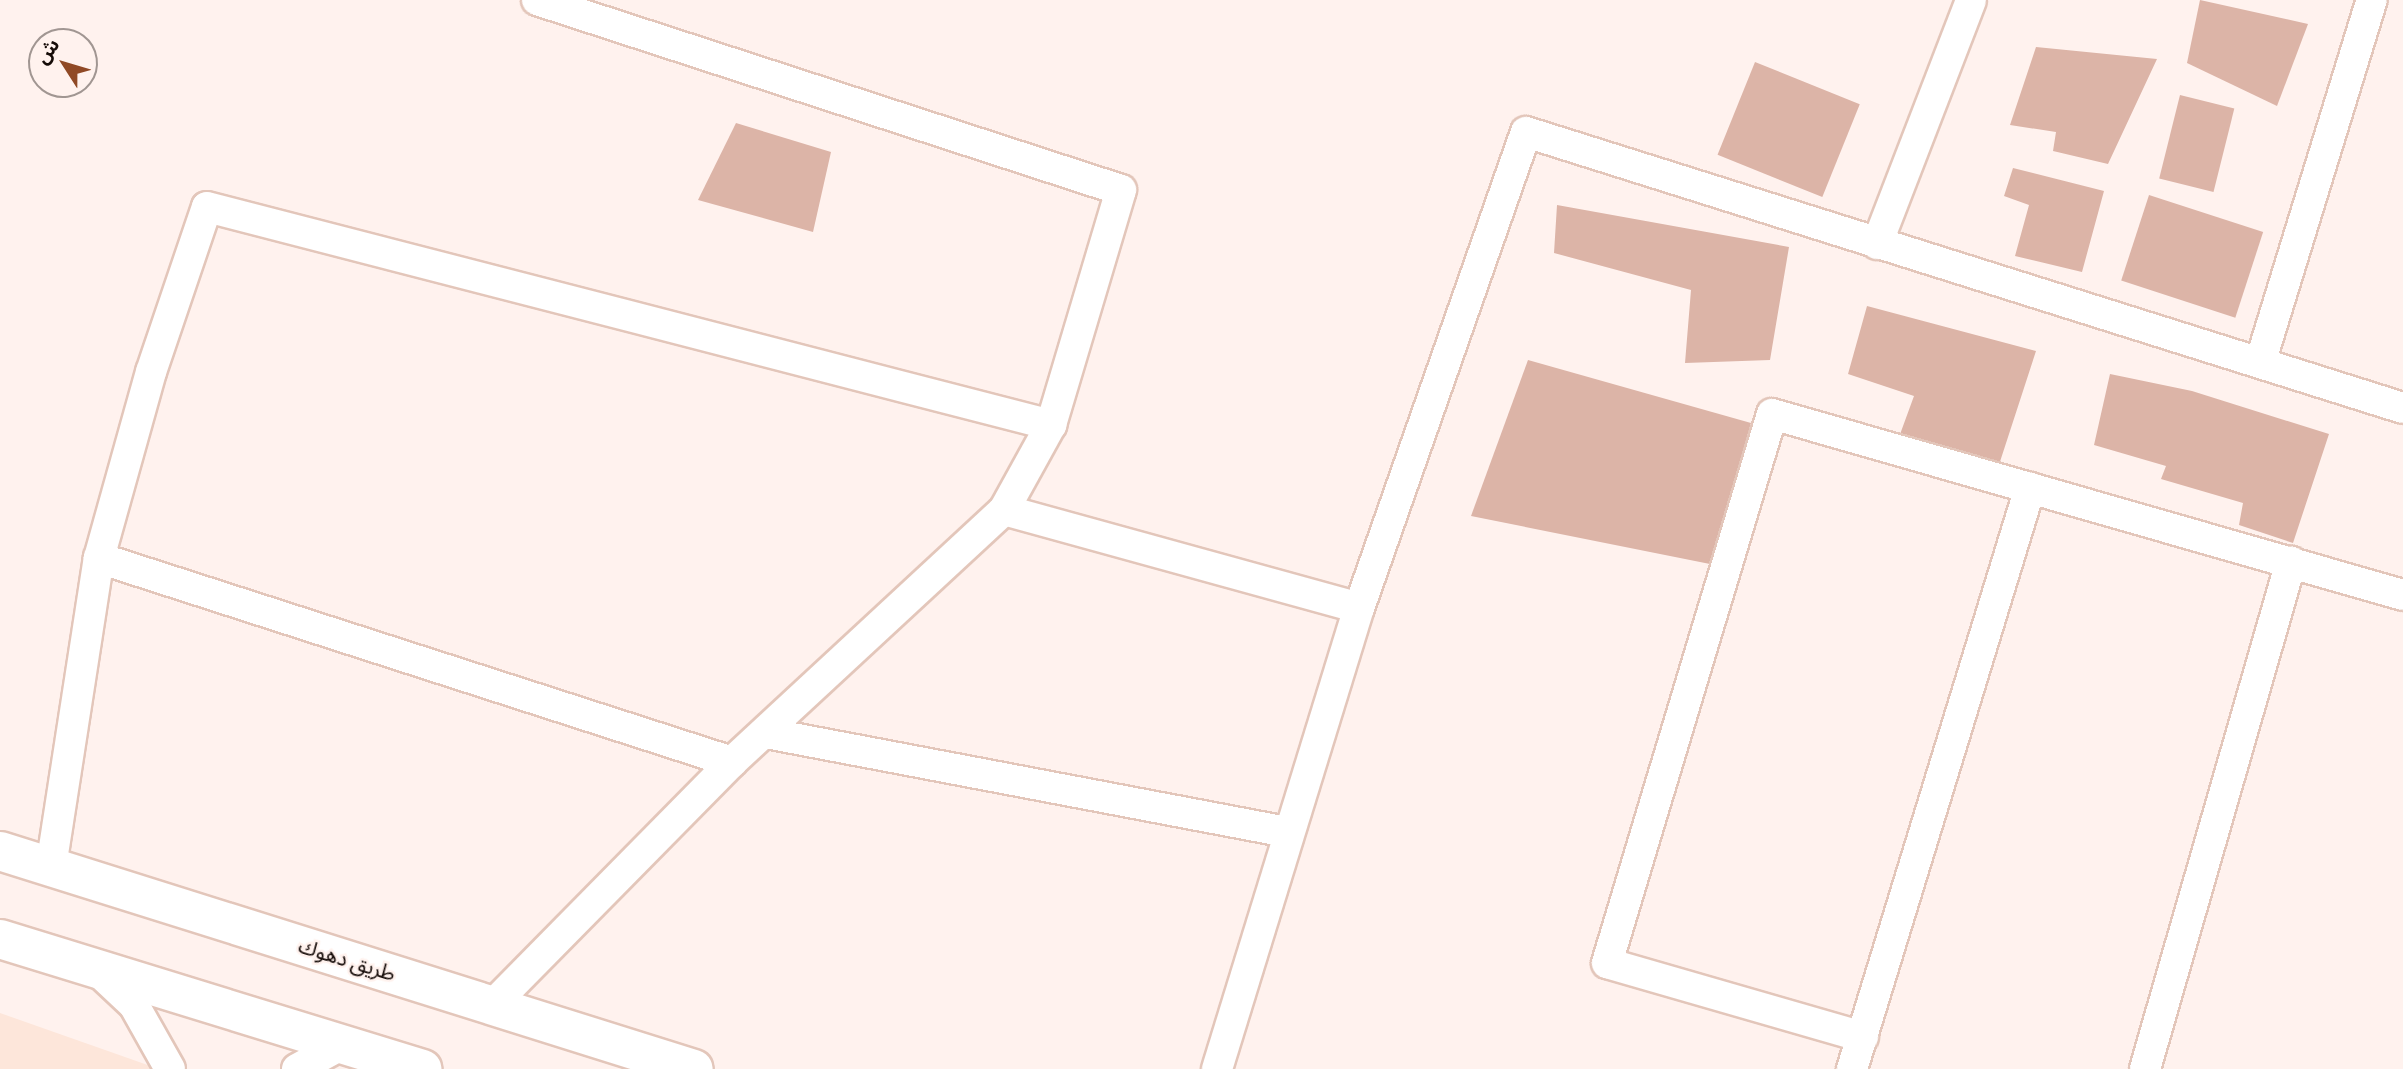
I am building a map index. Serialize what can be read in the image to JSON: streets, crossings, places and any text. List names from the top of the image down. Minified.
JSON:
{"streets":{"main road":["طريق دهوك"]},"north":"top left"}
